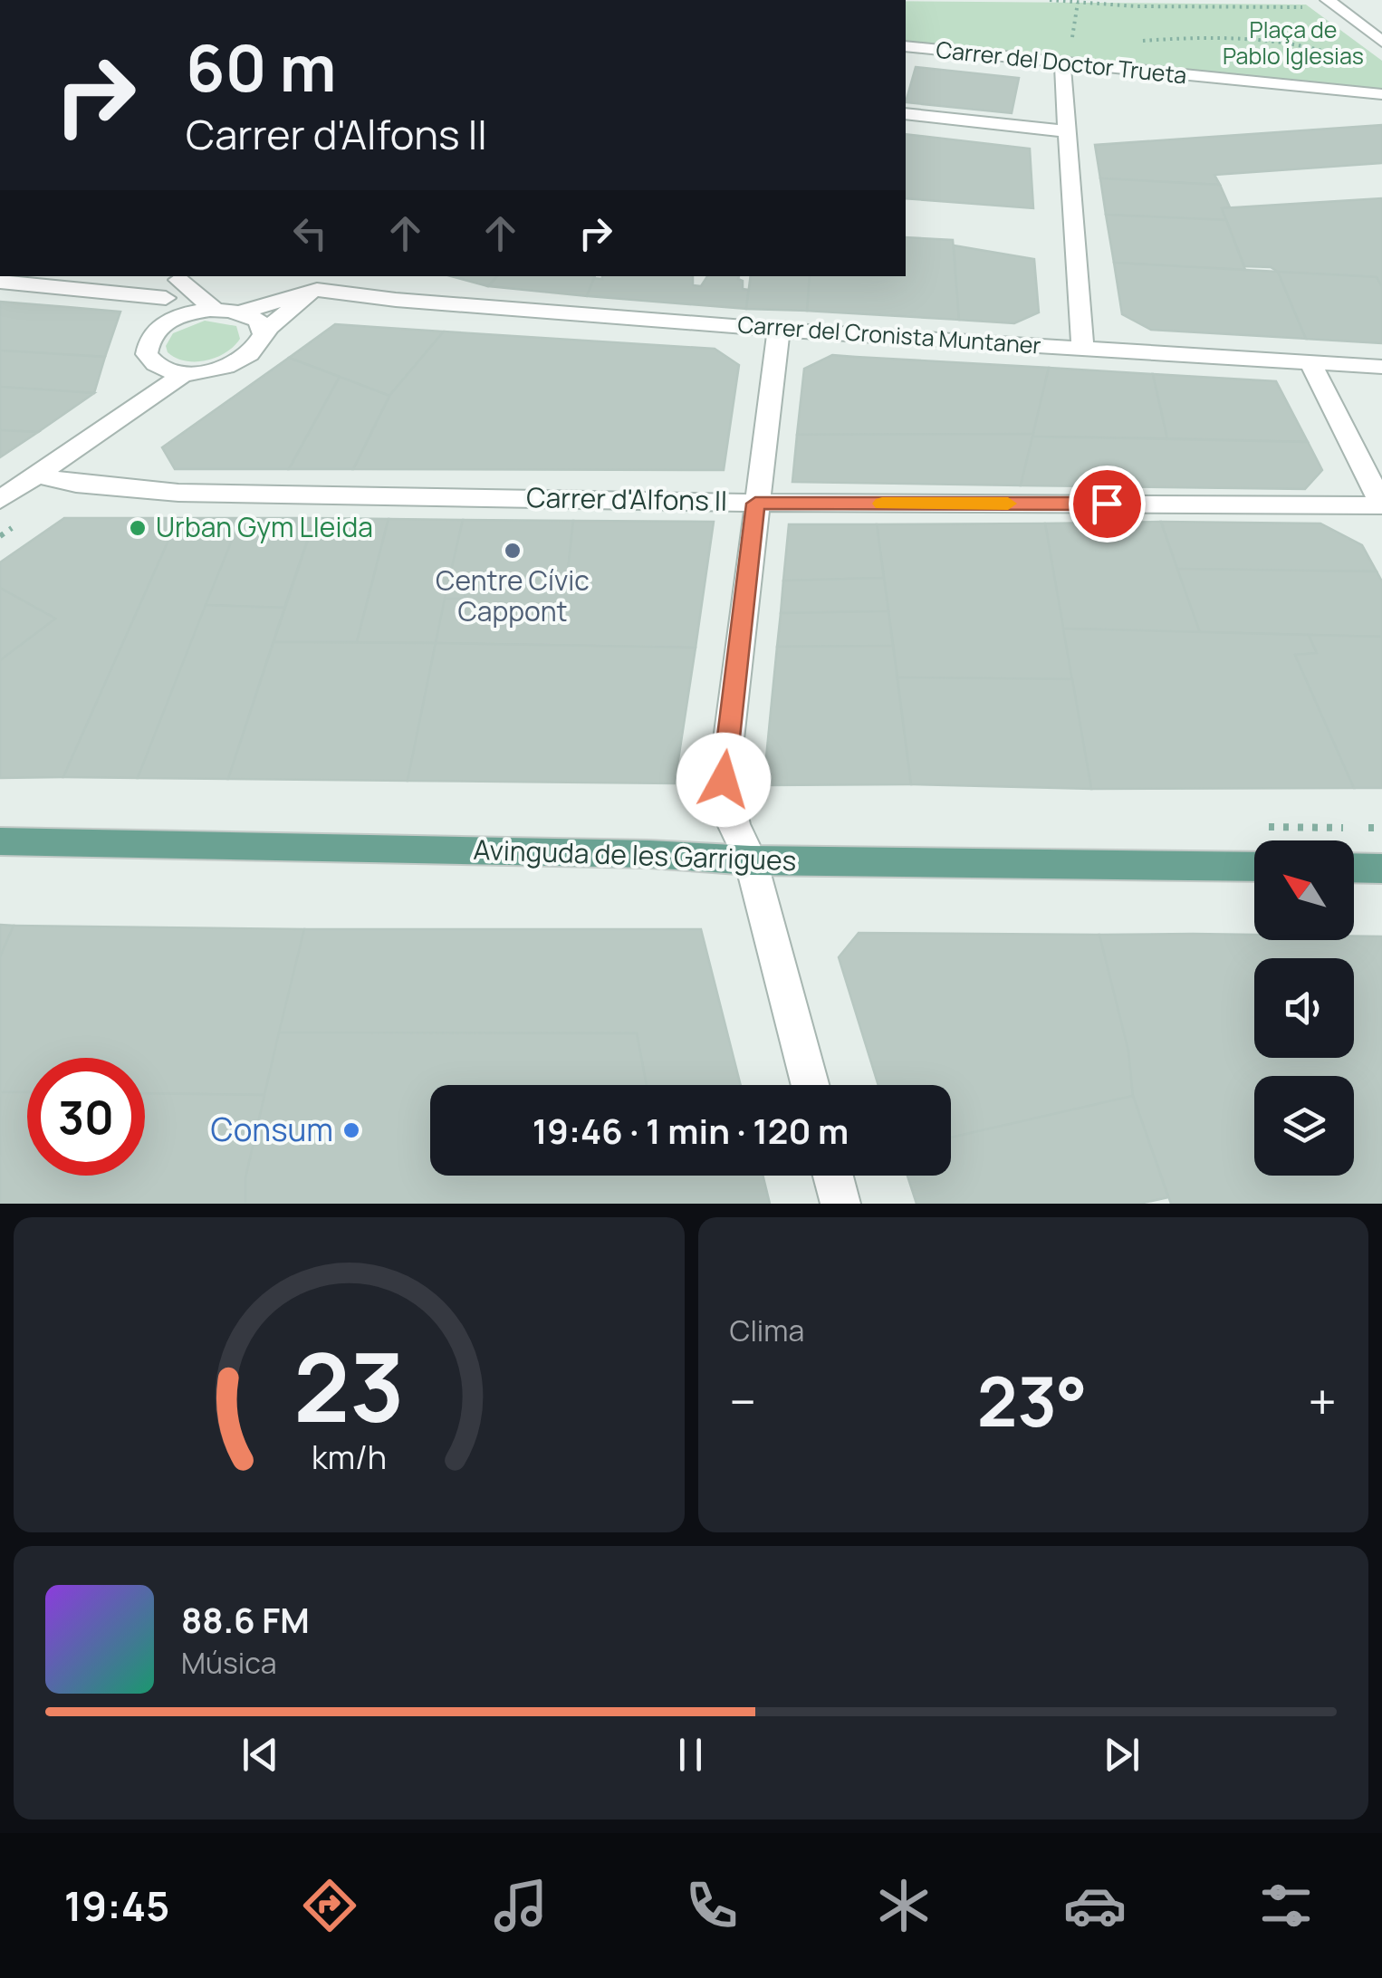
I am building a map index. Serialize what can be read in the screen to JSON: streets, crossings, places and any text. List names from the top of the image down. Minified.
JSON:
{"streets":{"main road":["Avinguda de les Garrigues"],"street":["Carrer del Doctor Trueta","Carrer del Cronista Muntaner","Carrer d'Alfons II"]},"parks":["Plaça de Pablo Iglesias"],"places":["Urban Gym Lleida","Centre Cívic Cappont","Consum"],"north":"top left","page":{"turn":["60 m","Carrer d'Alfons II"],"limit":"30","trip":"19:46 · 1 min · 120 m","tile":"Clima","heat":["−","23°","+"],"song":["88.6 FM","Música"],"tabs":"19:45","gauge":["23","km/h"]}}
